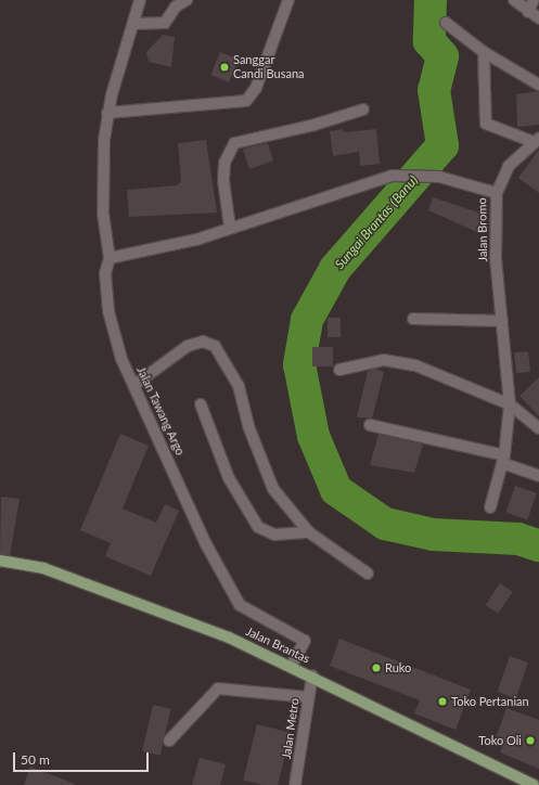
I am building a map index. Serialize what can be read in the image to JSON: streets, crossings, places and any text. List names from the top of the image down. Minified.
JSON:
{"streets":{"main road":["Jalan Brantas"],"street":["Jalan Bromo","Jalan Tawang Argo","Jalan Metro"]},"crossings":[["Jalan Bromo","Jalan Tawang Argo"],["Jalan Tawang Argo","Jalan Brantas"],["Jalan Brantas","Jalan Metro"]],"water":["Sungai Brantas (Banu)"],"places":["Sanggar Candi Busana","Ruko","Toko Pertanian","Toko Oli"],"scale_bar":"50 m"}
